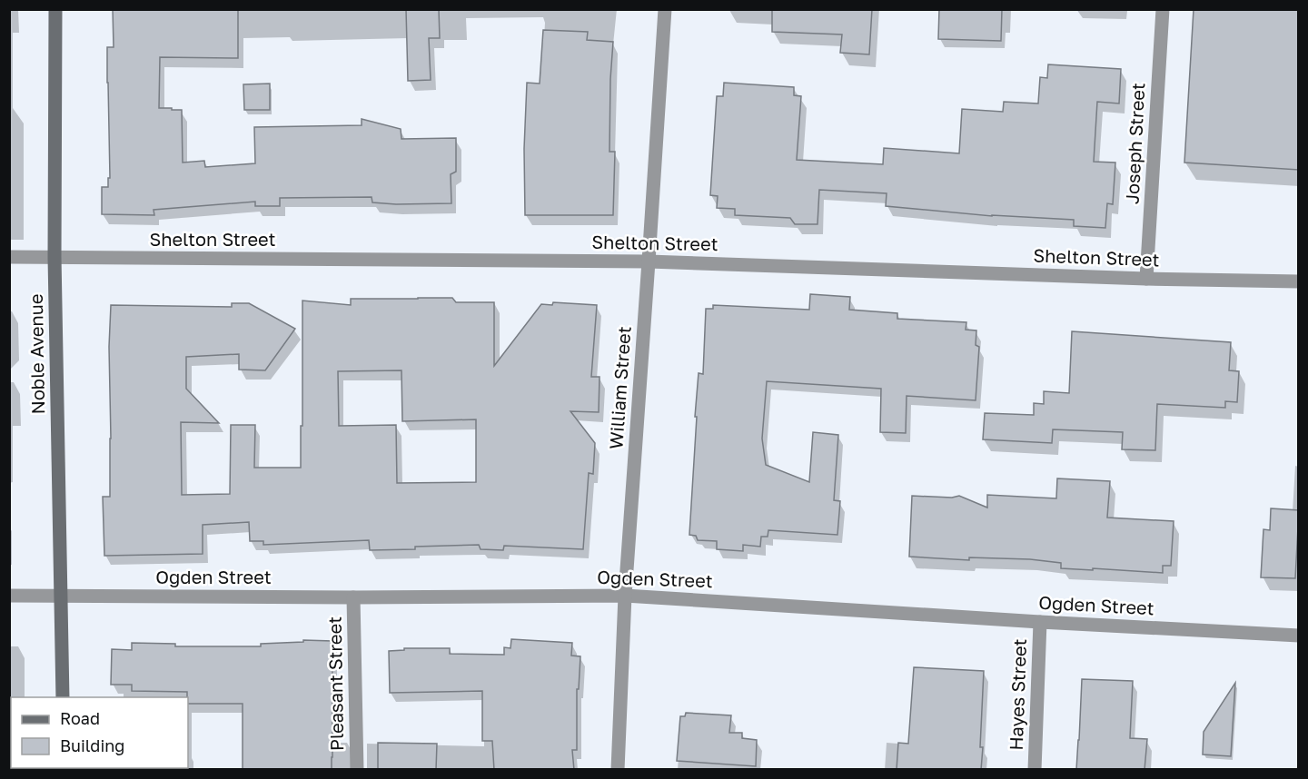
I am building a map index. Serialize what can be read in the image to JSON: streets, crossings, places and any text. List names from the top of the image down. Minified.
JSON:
{"streets":{"main road":["Noble Avenue"],"street":["Joseph Street","Shelton Street","William Street","Ogden Street","Pleasant Street","Hayes Street"]},"crossings":[["Joseph Street","Shelton Street"],["Shelton Street","Noble Avenue"],["Shelton Street","William Street"],["Noble Avenue","Ogden Street"],["William Street","Ogden Street"],["Ogden Street","Pleasant Street"],["Ogden Street","Hayes Street"]],"legend":["Road","Building"]}
